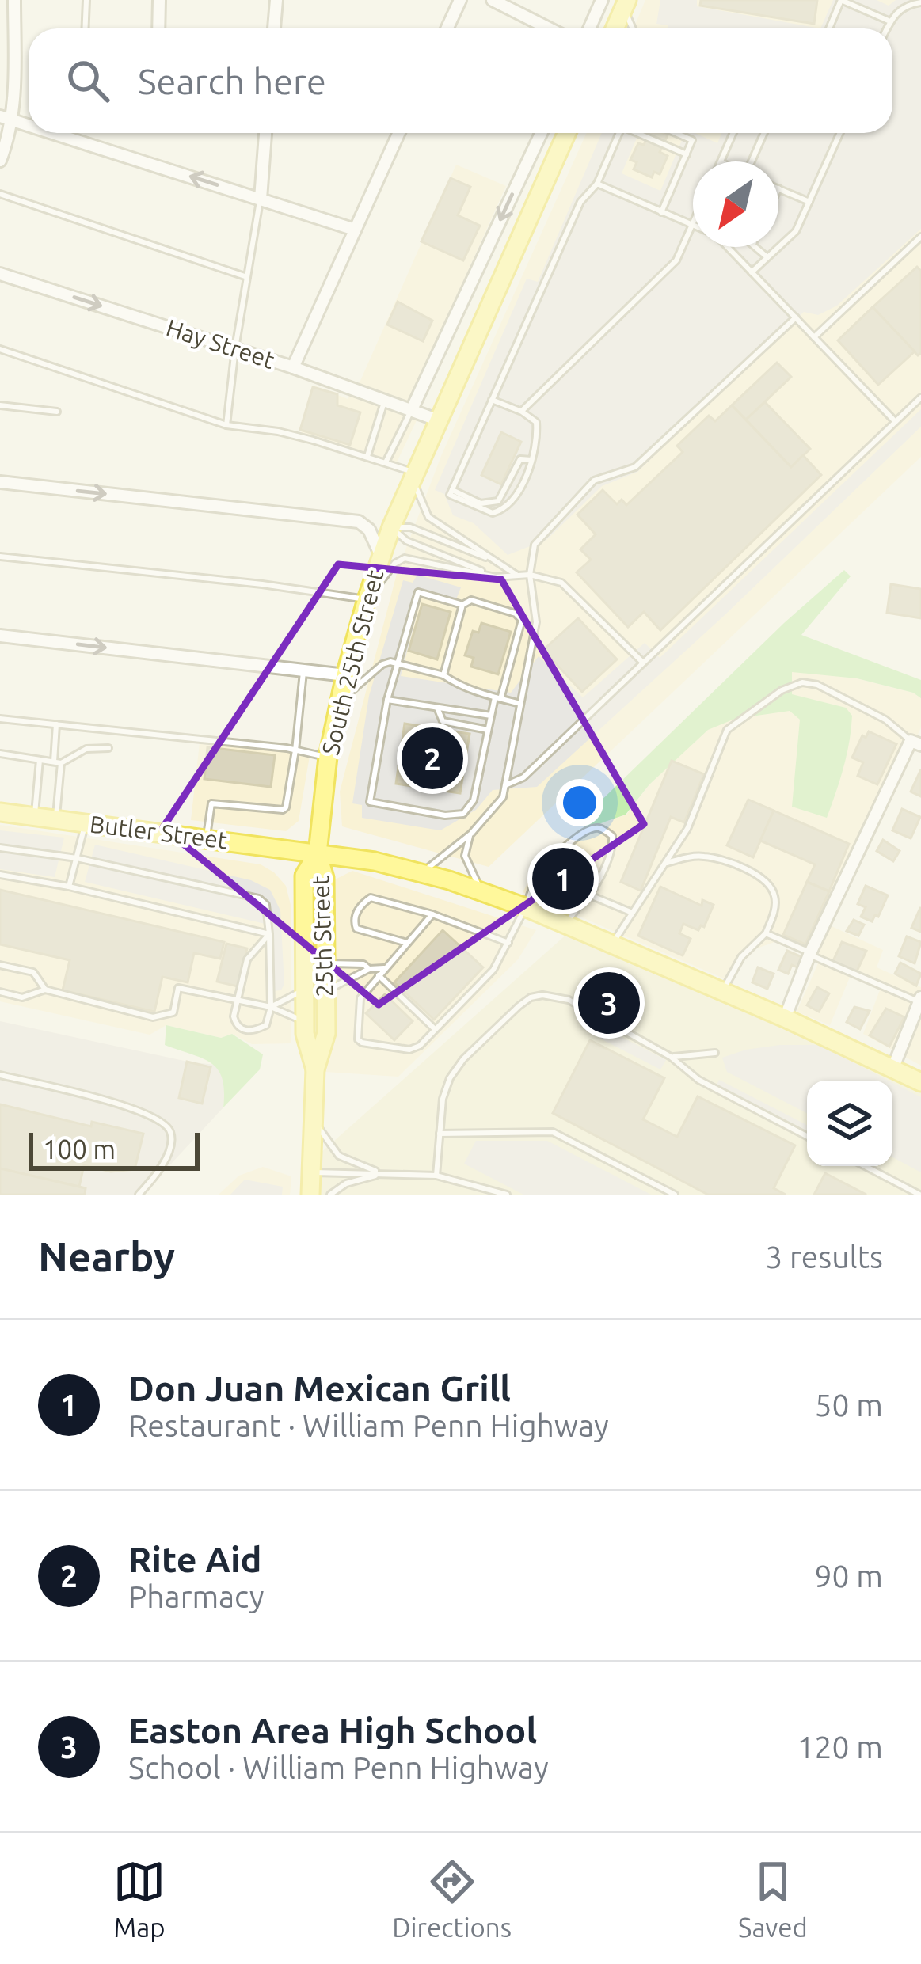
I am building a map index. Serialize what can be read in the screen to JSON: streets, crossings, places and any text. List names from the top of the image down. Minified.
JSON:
{"streets":{"main road":["South 25th Street","Butler Street","25th Street"],"street":["Hay Street"]},"crossings":[["Hay Street","South 25th Street"],["South 25th Street","Butler Street"],["South 25th Street","25th Street"],["Butler Street","25th Street"]],"one_way":["Hay Street"],"scale_bar":"100 m","north":"bottom left","page":{"search":"Search here","pins":["2","1","3"],"scale":"100 m","heading":["Nearby","3 results"],"list":[{"mark":"1","name":"Don Juan Mexican Grill","note":"Restaurant · William Penn Highway","value":"50 m"},{"mark":"2","name":"Rite Aid","note":"Pharmacy","value":"90 m"},{"mark":"3","name":"Easton Area High School","note":"School · William Penn Highway","value":"120 m"}],"nav":["Map","Directions","Saved"]}}
